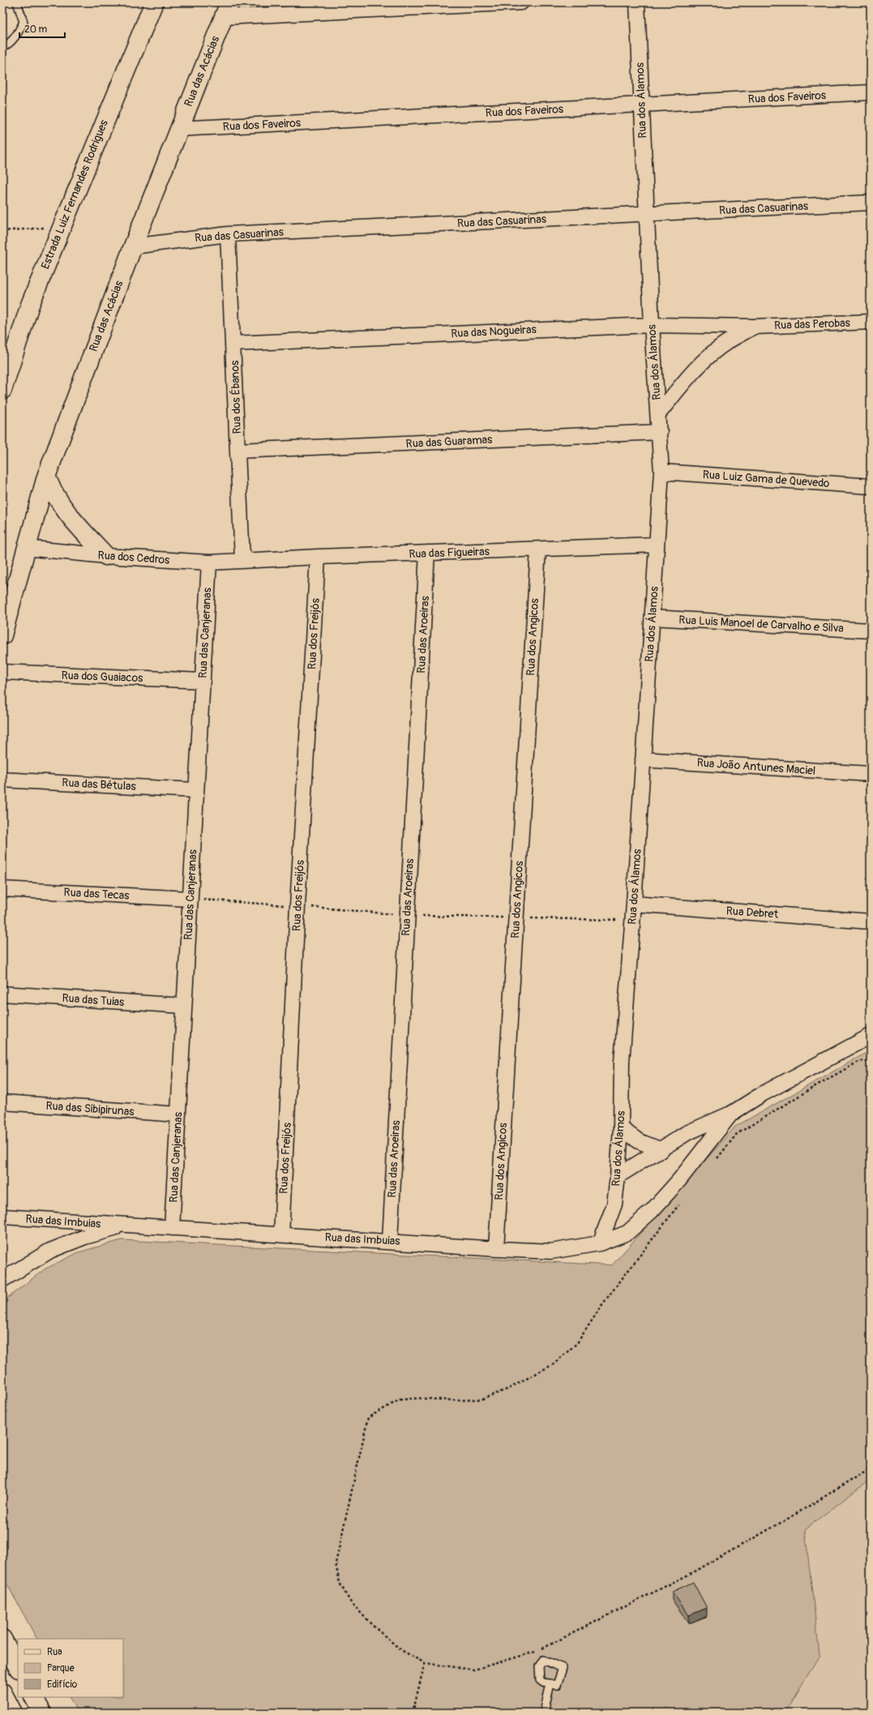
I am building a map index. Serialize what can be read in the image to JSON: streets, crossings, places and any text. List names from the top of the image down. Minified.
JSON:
{"streets":{"main road":["Rua das Acácias","Estrada Luiz Fernandes Rodrigues"],"street":["Rua dos Faveiros","Rua dos Álamos","Rua das Casuarinas","Rua das Perobas","Rua das Nogueiras","Rua dos Ébanos","Rua das Guaramas","Rua Luiz Gama de Quevedo","Rua das Figueiras","Rua dos Cedros","Rua Luis Manoel de Carvalho e Silva","Rua das Canjeranas","Rua dos Freijós","Rua das Aroeiras","Rua dos Angicos","Rua dos Guaiacos","Rua João Antunes Maciel","Rua das Bétulas","Rua das Tecas","Rua Debret","Rua das Tuias","Rua das Sibipirunas","Rua das Imbuias"]},"crossings":[["Rua das Acácias","Rua dos Faveiros"],["Rua das Acácias","Rua das Casuarinas"],["Rua das Acácias","Rua dos Cedros"],["Rua dos Faveiros","Rua dos Álamos"],["Rua dos Álamos","Rua das Casuarinas"],["Rua dos Álamos","Rua das Nogueiras"],["Rua dos Álamos","Rua das Guaramas"],["Rua dos Álamos","Rua Luiz Gama de Quevedo"],["Rua dos Álamos","Rua das Figueiras"],["Rua dos Álamos","Rua Luis Manoel de Carvalho e Silva"],["Rua dos Álamos","Rua João Antunes Maciel"],["Rua dos Álamos","Rua Debret"],["Rua dos Álamos","Rua das Imbuias"],["Rua das Casuarinas","Rua dos Ébanos"],["Rua das Perobas","Rua das Nogueiras"],["Rua das Nogueiras","Rua dos Ébanos"],["Rua dos Ébanos","Rua das Guaramas"],["Rua dos Ébanos","Rua das Figueiras"],["Rua dos Ébanos","Rua dos Cedros"],["Rua das Figueiras","Rua dos Cedros"],["Rua das Figueiras","Rua dos Freijós"],["Rua das Figueiras","Rua das Aroeiras"],["Rua das Figueiras","Rua dos Angicos"],["Rua dos Cedros","Rua das Canjeranas"],["Rua das Canjeranas","Rua dos Guaiacos"],["Rua das Canjeranas","Rua das Bétulas"],["Rua das Canjeranas","Rua das Tecas"],["Rua das Canjeranas","Rua das Tuias"],["Rua das Canjeranas","Rua das Sibipirunas"],["Rua das Canjeranas","Rua das Imbuias"],["Rua dos Freijós","Rua das Imbuias"],["Rua das Aroeiras","Rua das Imbuias"],["Rua dos Angicos","Rua das Imbuias"]],"legend":["Rua","Parque","Edifício"],"scale_bar":"20 m"}
